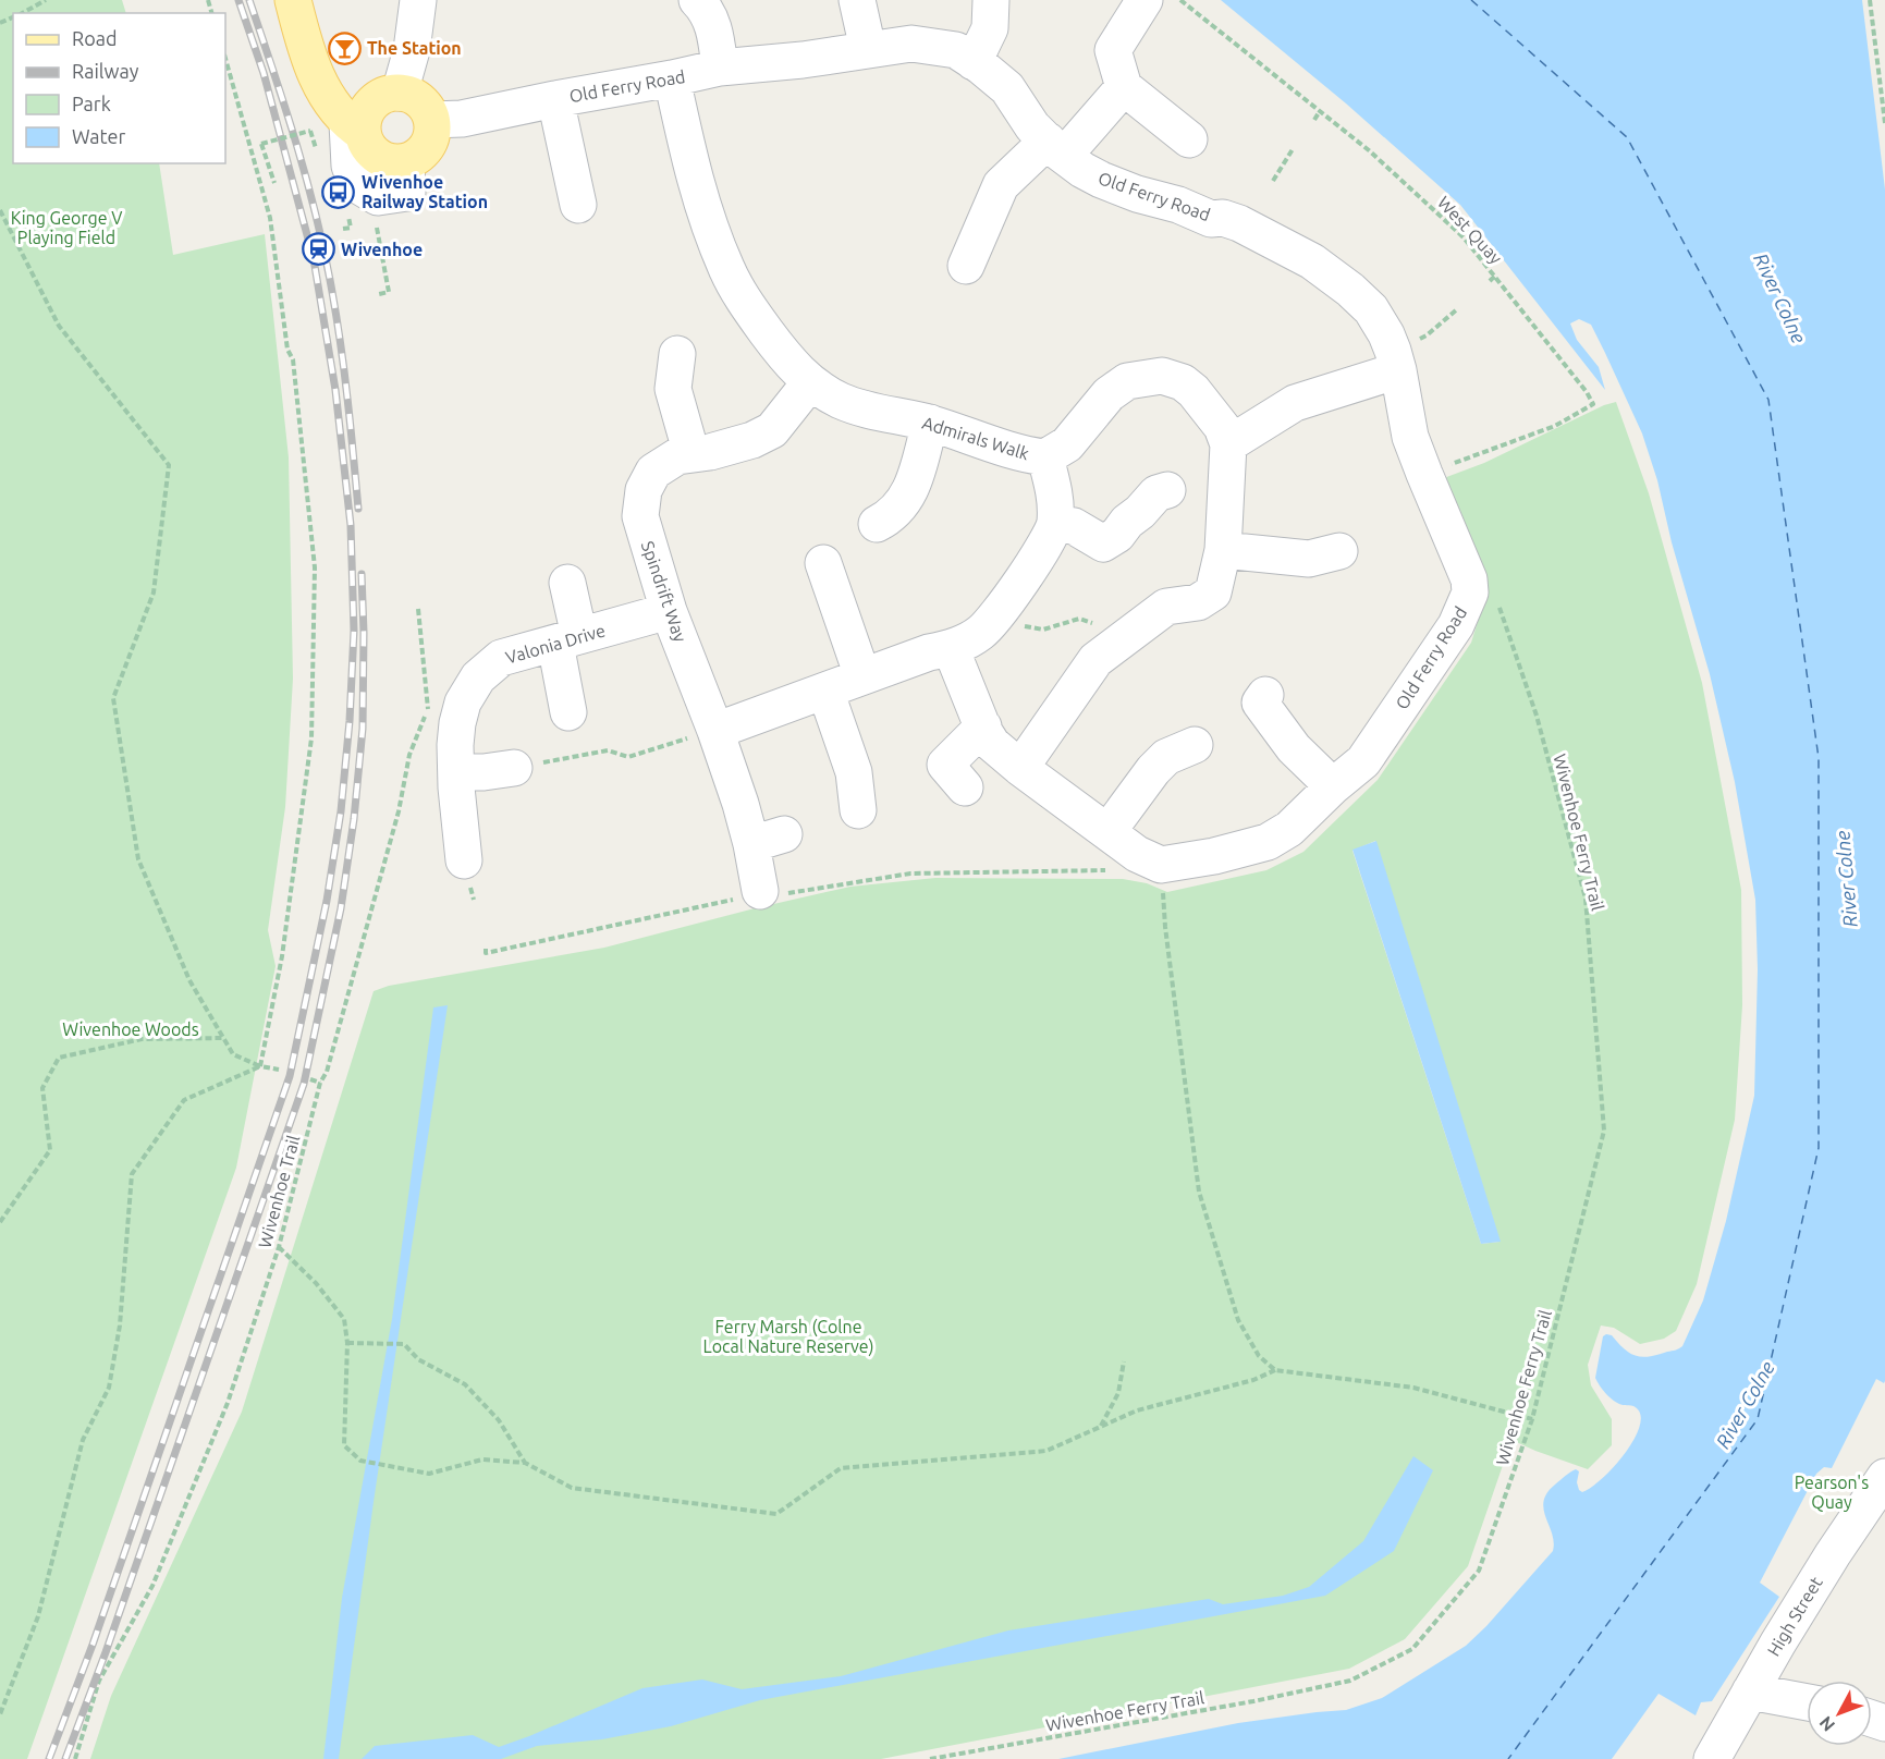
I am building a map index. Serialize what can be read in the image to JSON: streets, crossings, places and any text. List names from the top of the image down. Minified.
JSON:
{"streets":{"street":["Old Ferry Road","Admirals Walk","Spindrift Way","Valonia Drive","High Street"],"path":["West Quay","Wivenhoe Ferry Trail","Wivenhoe Trail"]},"crossings":[["Old Ferry Road","Admirals Walk"],["Admirals Walk","Spindrift Way"],["Spindrift Way","Valonia Drive"]],"water":["River Colne"],"parks":["King George V Playing Field","Wivenhoe Woods","Ferry Marsh (Colne Local Nature Reserve)","Pearson's Quay"],"places":{"bar":["The Station"],"bus stop":["Wivenhoe Railway Station"],"station":["Wivenhoe"]},"legend":["Road","Railway","Park","Water"],"north":"bottom left"}
